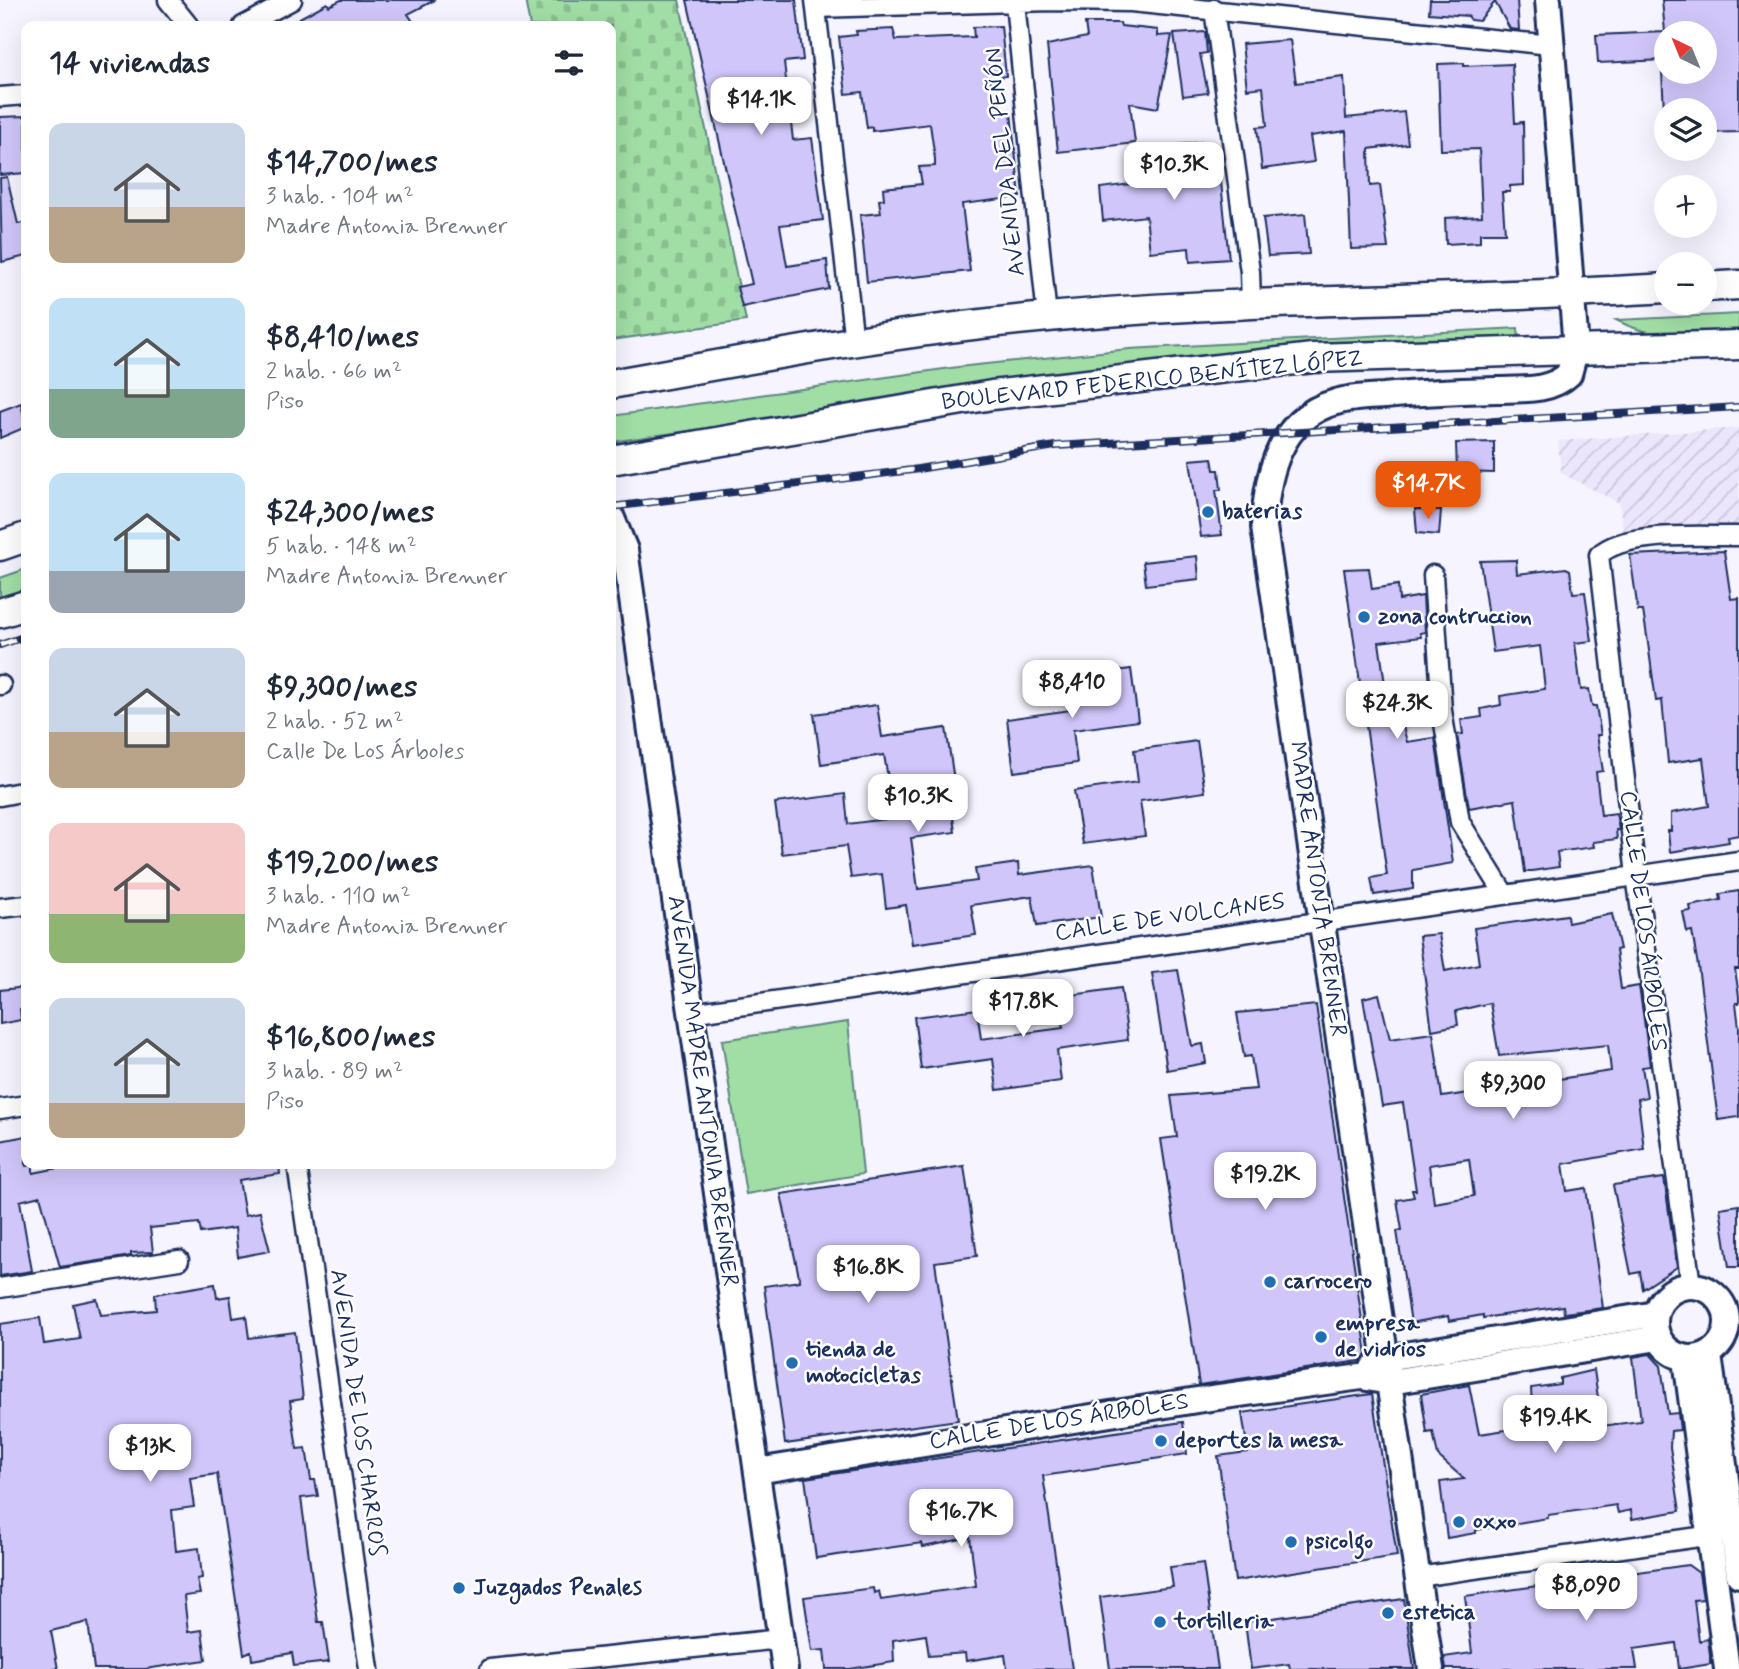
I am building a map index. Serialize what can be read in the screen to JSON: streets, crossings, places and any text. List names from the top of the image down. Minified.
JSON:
{"streets":{"main road":["BOULEVARD FEDERICO BENÍTEZ LÓPEZ"],"street":["AVENIDA DEL PEÑÓN","MADRE ANTONIA BRENNER","CALLE DE VOLCANES","CALLE DE LOS ÁRBOLES","AVENIDA MADRE ANTONIA BRENNER","AVENIDA DE LOS CHARROS"]},"crossings":[["BOULEVARD FEDERICO BENÍTEZ LÓPEZ","MADRE ANTONIA BRENNER"],["MADRE ANTONIA BRENNER","CALLE DE VOLCANES"],["MADRE ANTONIA BRENNER","CALLE DE LOS ÁRBOLES"],["CALLE DE VOLCANES","CALLE DE LOS ÁRBOLES"],["CALLE DE VOLCANES","AVENIDA MADRE ANTONIA BRENNER"],["CALLE DE LOS ÁRBOLES","AVENIDA MADRE ANTONIA BRENNER"]],"places":["baterias","zona contruccion","carrocero","empresa de vidrios","tienda de motocicletas","deportes la mesa","oxxo","psicolgo","Juzgados Penales","estetica","tortilleria"],"north":"top left","page":{"map_buttons":["+","−"],"heading":"14 viviendas","price":["$14.1K","$10.3K","$14.7K","$8,410","$24.3K","$10.3K","$17.8K","$9,300","$19.2K","$16.8K","$19.4K","$13K","$16.7K","$8,090"],"list":[{"name":"$14,700/mes","note":"3 hab. · 104 m² · Madre Antonia Brenner"},{"name":"$8,410/mes","note":"2 hab. · 66 m² · Piso"},{"name":"$24,300/mes","note":"5 hab. · 148 m² · Madre Antonia Brenner"},{"name":"$9,300/mes","note":"2 hab. · 52 m² · Calle De Los Árboles"},{"name":"$19,200/mes","note":"3 hab. · 110 m² · Madre Antonia Brenner"},{"name":"$16,800/mes","note":"3 hab. · 89 m² · Piso"}]}}
